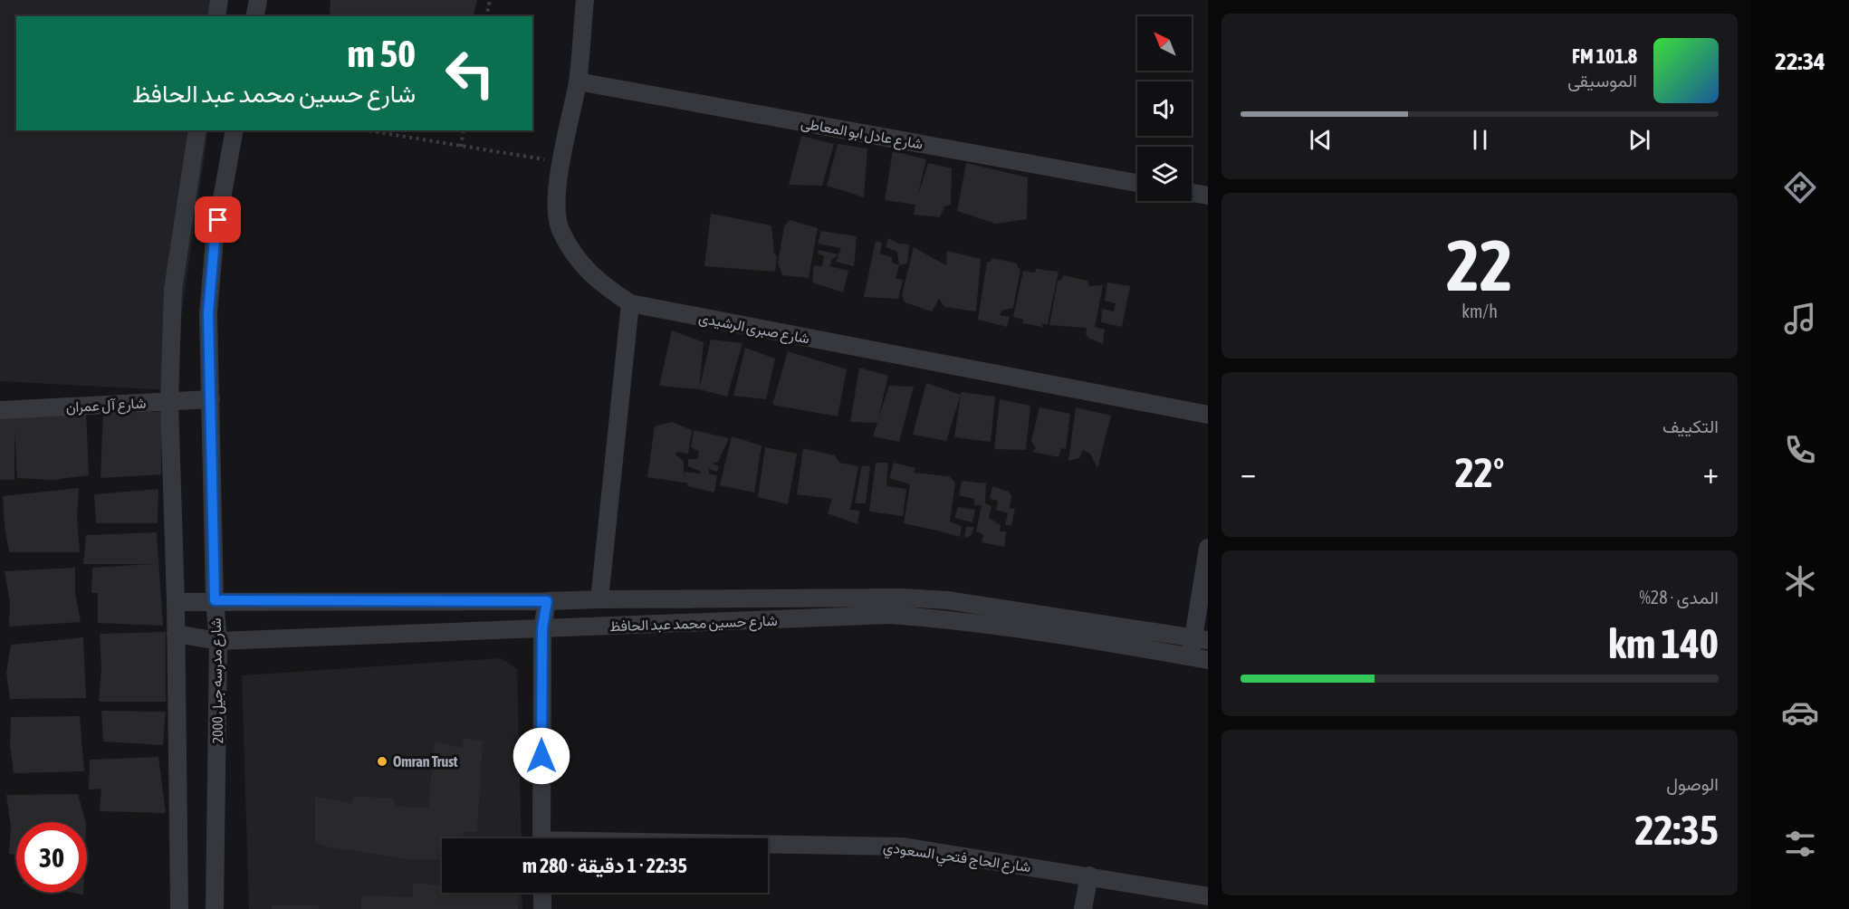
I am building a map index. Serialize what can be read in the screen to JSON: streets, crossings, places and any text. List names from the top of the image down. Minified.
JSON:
{"streets":{"street":["شارع عادل ابو المعاطى","شارع صبرى الرشيدى","شارع آل عمران","شارع حسين محمد عبد الحافظ","شارع مدرسه جيل 2000","شارع الحاج فتحي السعودي"]},"crossings":[["شارع عادل ابو المعاطى","شارع صبرى الرشيدى"],["شارع آل عمران","شارع مدرسه جيل 2000"],["شارع حسين محمد عبد الحافظ","شارع مدرسه جيل 2000"]],"places":["Omran Trust"],"north":"top left","page":{"tabs":"22:34","turn":["50 m","شارع حسين محمد عبد الحافظ"],"song":["101.8 FM","الموسيقى"],"tile":[["22","km/h"],"التكييف",["المدى · 28%","140 km"],["الوصول","22:35"]],"heat":["−","22°","+"],"limit":"30","trip":"22:35 · 1 دقيقة · 280 m"}}
